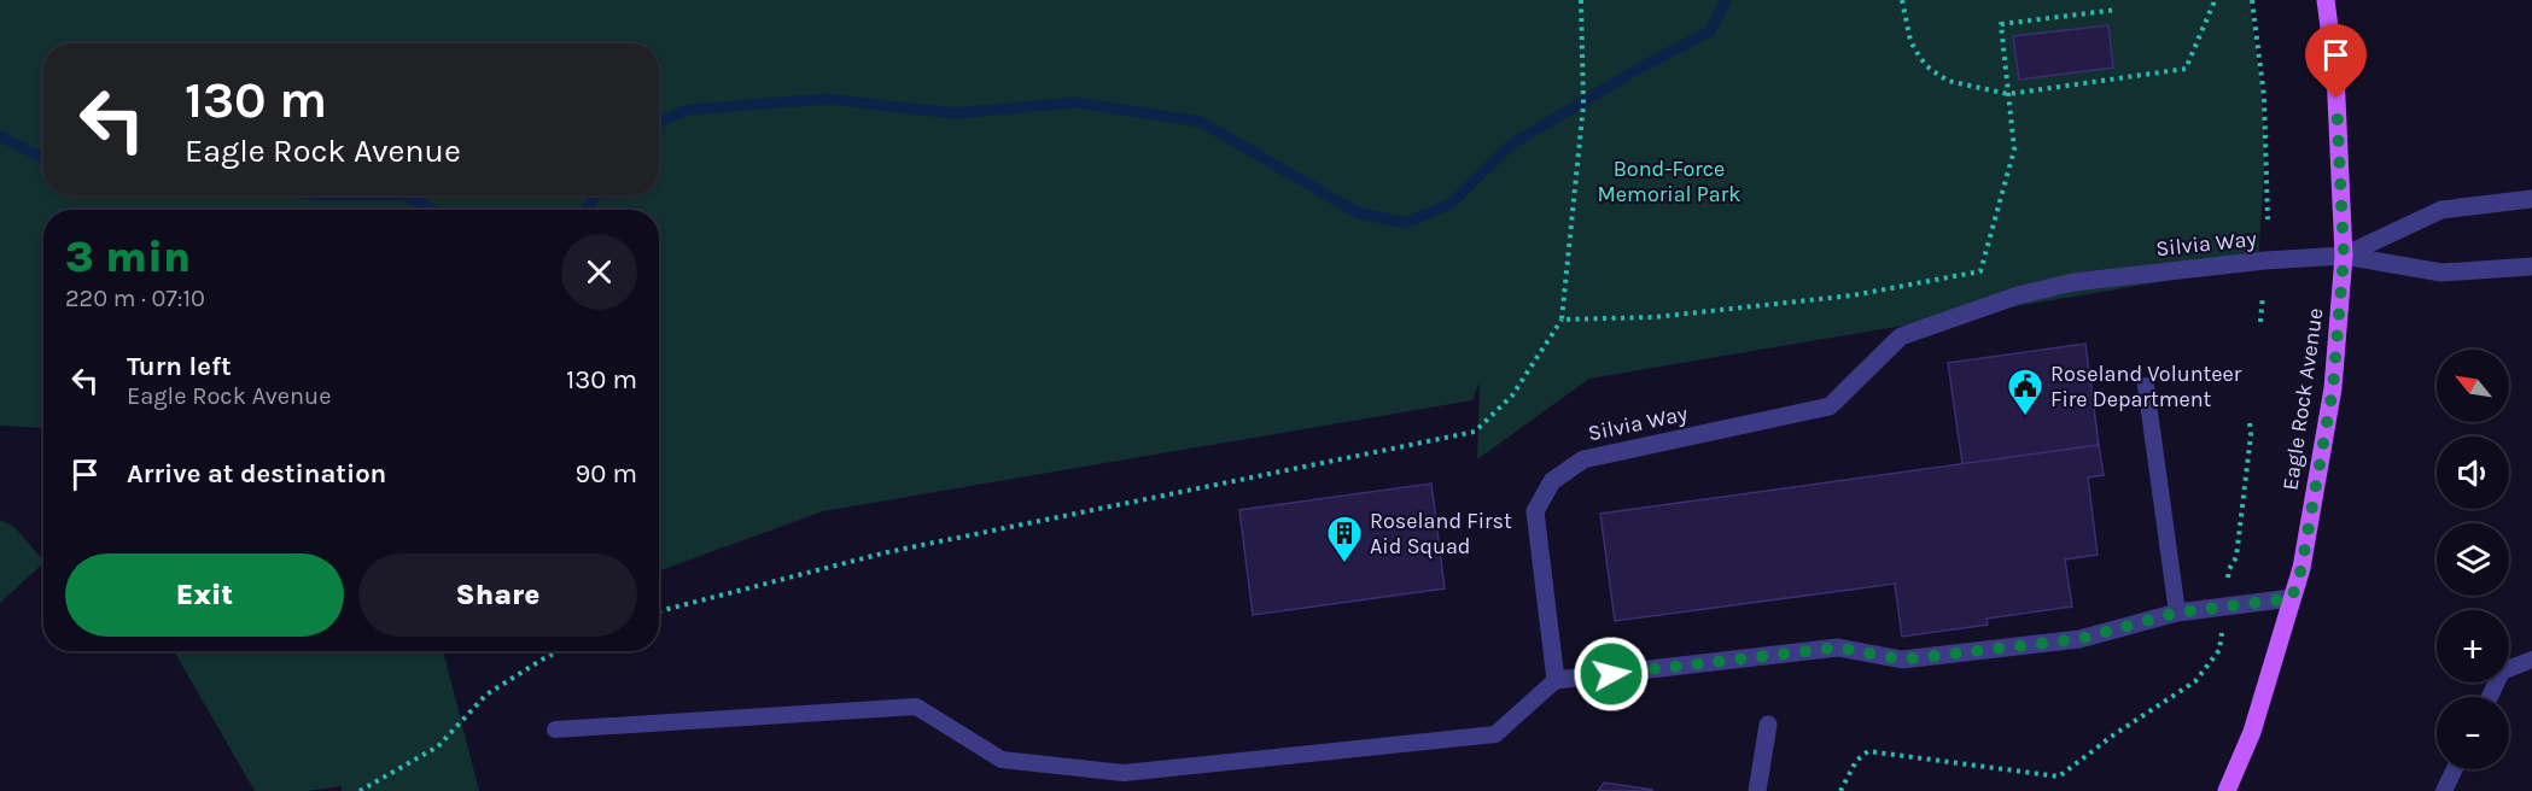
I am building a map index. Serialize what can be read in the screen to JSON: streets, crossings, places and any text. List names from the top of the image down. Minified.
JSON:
{"streets":{"main road":["Eagle Rock Avenue"],"street":["Silvia Way"]},"crossings":[["Silvia Way","Eagle Rock Avenue"]],"parks":["Bond-Force Memorial Park"],"places":{"public building":["Roseland Volunteer Fire Department"],"building":["Roseland First Aid Squad"]},"north":"top left","page":{"turn":["130 m","Eagle Rock Avenue"],"heading":["3 min","220 m · 07:10"],"list":[{"name":"Turn left","note":"Eagle Rock Avenue","value":"130 m"},{"name":"Arrive at destination","value":"90 m"}],"map_buttons":["+","−"],"buttons":["Exit","Share"]}}
